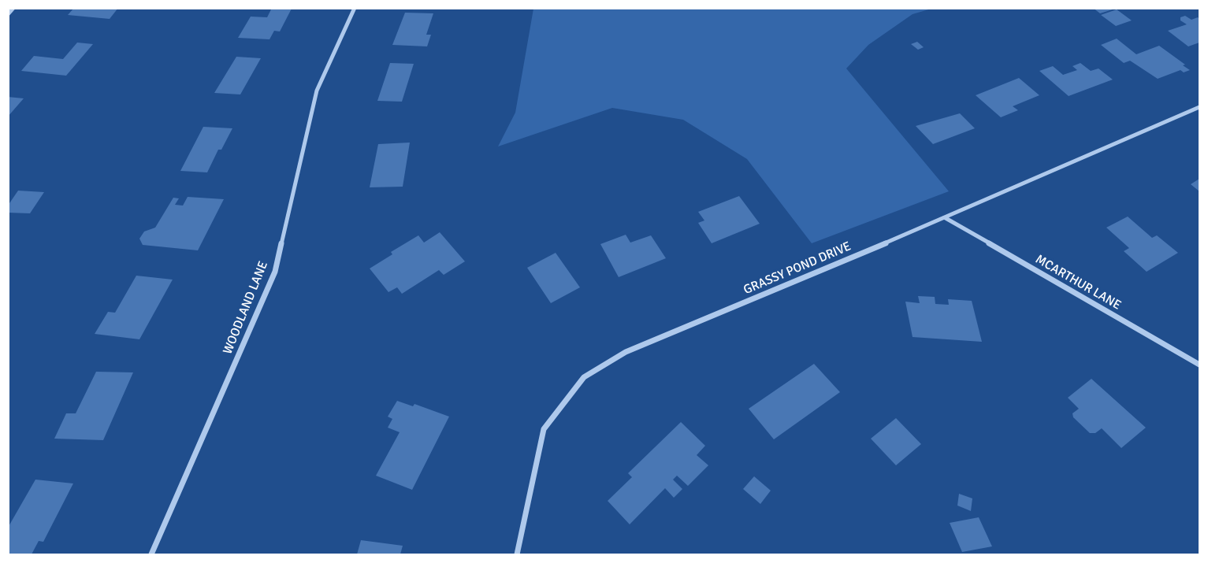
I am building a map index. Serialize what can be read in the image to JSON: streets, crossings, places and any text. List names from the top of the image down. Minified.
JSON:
{"streets":{"street":["GRASSY POND DRIVE","MCARTHUR LANE","WOODLAND LANE"]},"crossings":[["GRASSY POND DRIVE","MCARTHUR LANE"]]}
